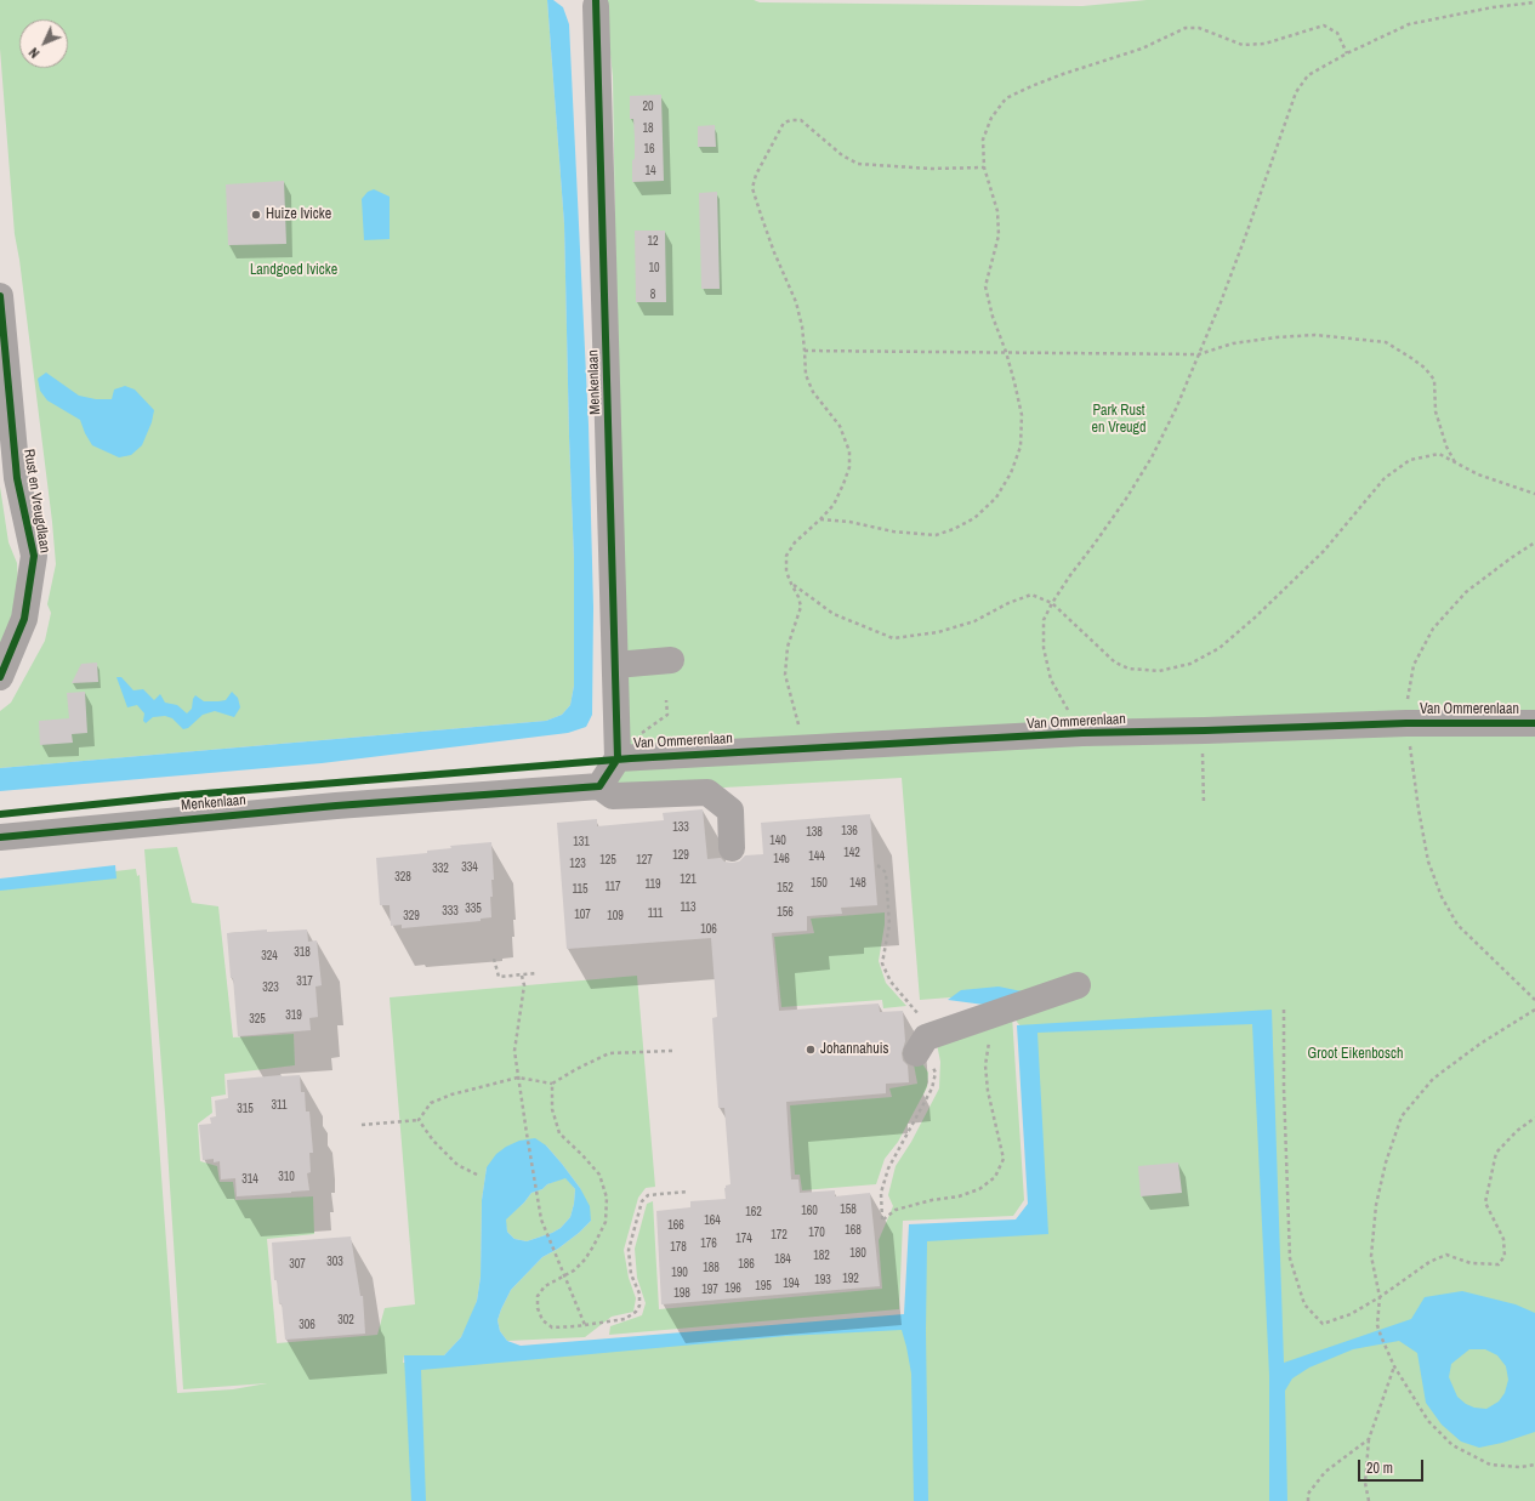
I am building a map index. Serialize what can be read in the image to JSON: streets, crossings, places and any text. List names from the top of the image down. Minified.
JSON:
{"streets":{"street":["Menkenlaan","Rust en Vreugdlaan","Van Ommerenlaan"]},"crossings":[["Menkenlaan","Van Ommerenlaan"]],"parks":["Landgoed Ivicke","Park Rust en Vreugd","Groot Eikenbosch"],"places":["Huize Ivicke","Johannahuis"],"house_numbers":["20","18","16","14","12","10","8","133","136","138","140","131","142","129","144","146","125","127","123","334","332","328","121","150","148","119","117","152","115","113","335","333","156","111","107","329","109","106","318","324","317","323","319","325","311","315","310","314","158","160","162","164","166","168","170","172","174","176","178","180","182","184","303","307","186","188","190","192","193","194","195","196","197","198","302","306"],"scale_bar":"20 m","north":"bottom left"}
